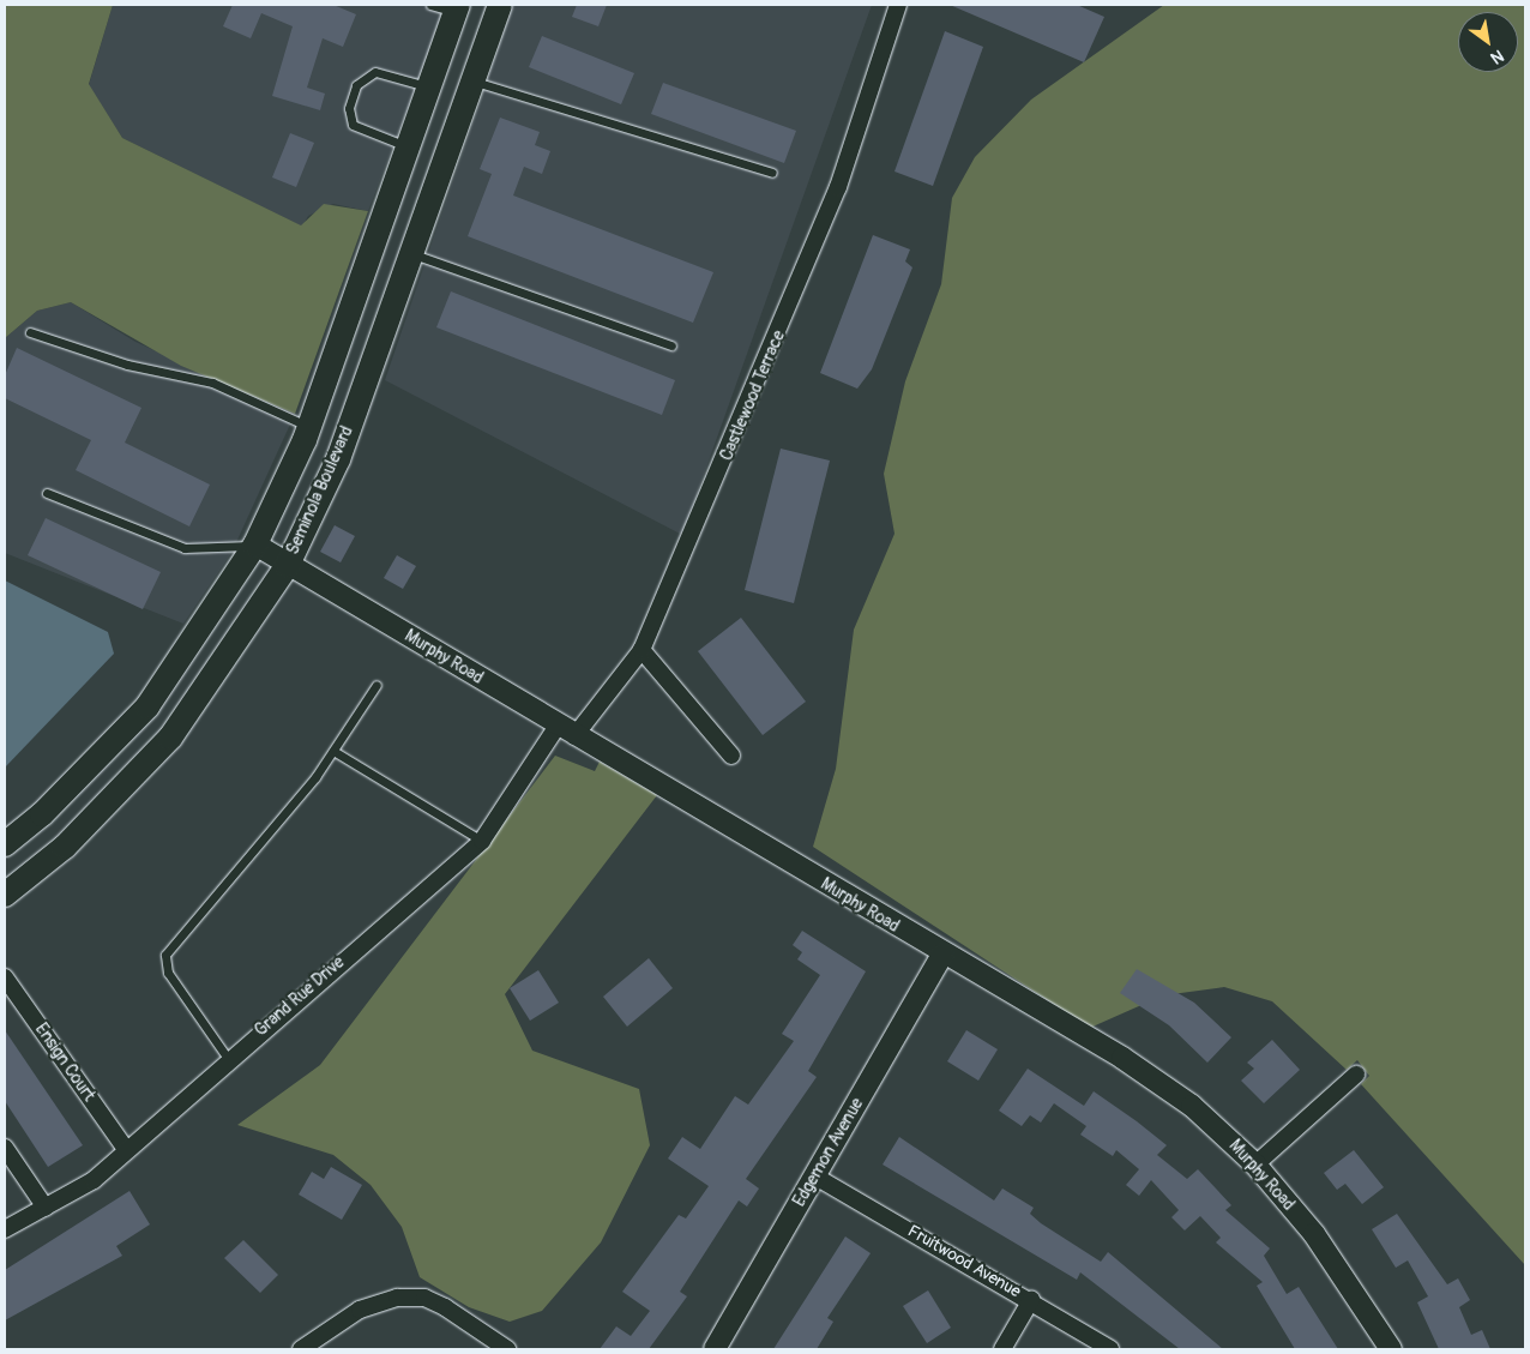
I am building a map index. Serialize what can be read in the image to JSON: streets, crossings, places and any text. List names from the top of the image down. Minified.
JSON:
{"streets":{"main road":["Seminola Boulevard"],"street":["Castlewood Terrace","Murphy Road","Grand Rue Drive","Ensign Court","Edgemon Avenue","Fruitwood Avenue"]},"crossings":[["Castlewood Terrace","Murphy Road"],["Castlewood Terrace","Grand Rue Drive"],["Seminola Boulevard","Murphy Road"],["Murphy Road","Grand Rue Drive"],["Murphy Road","Edgemon Avenue"],["Grand Rue Drive","Ensign Court"],["Edgemon Avenue","Fruitwood Avenue"]],"north":"bottom right"}
